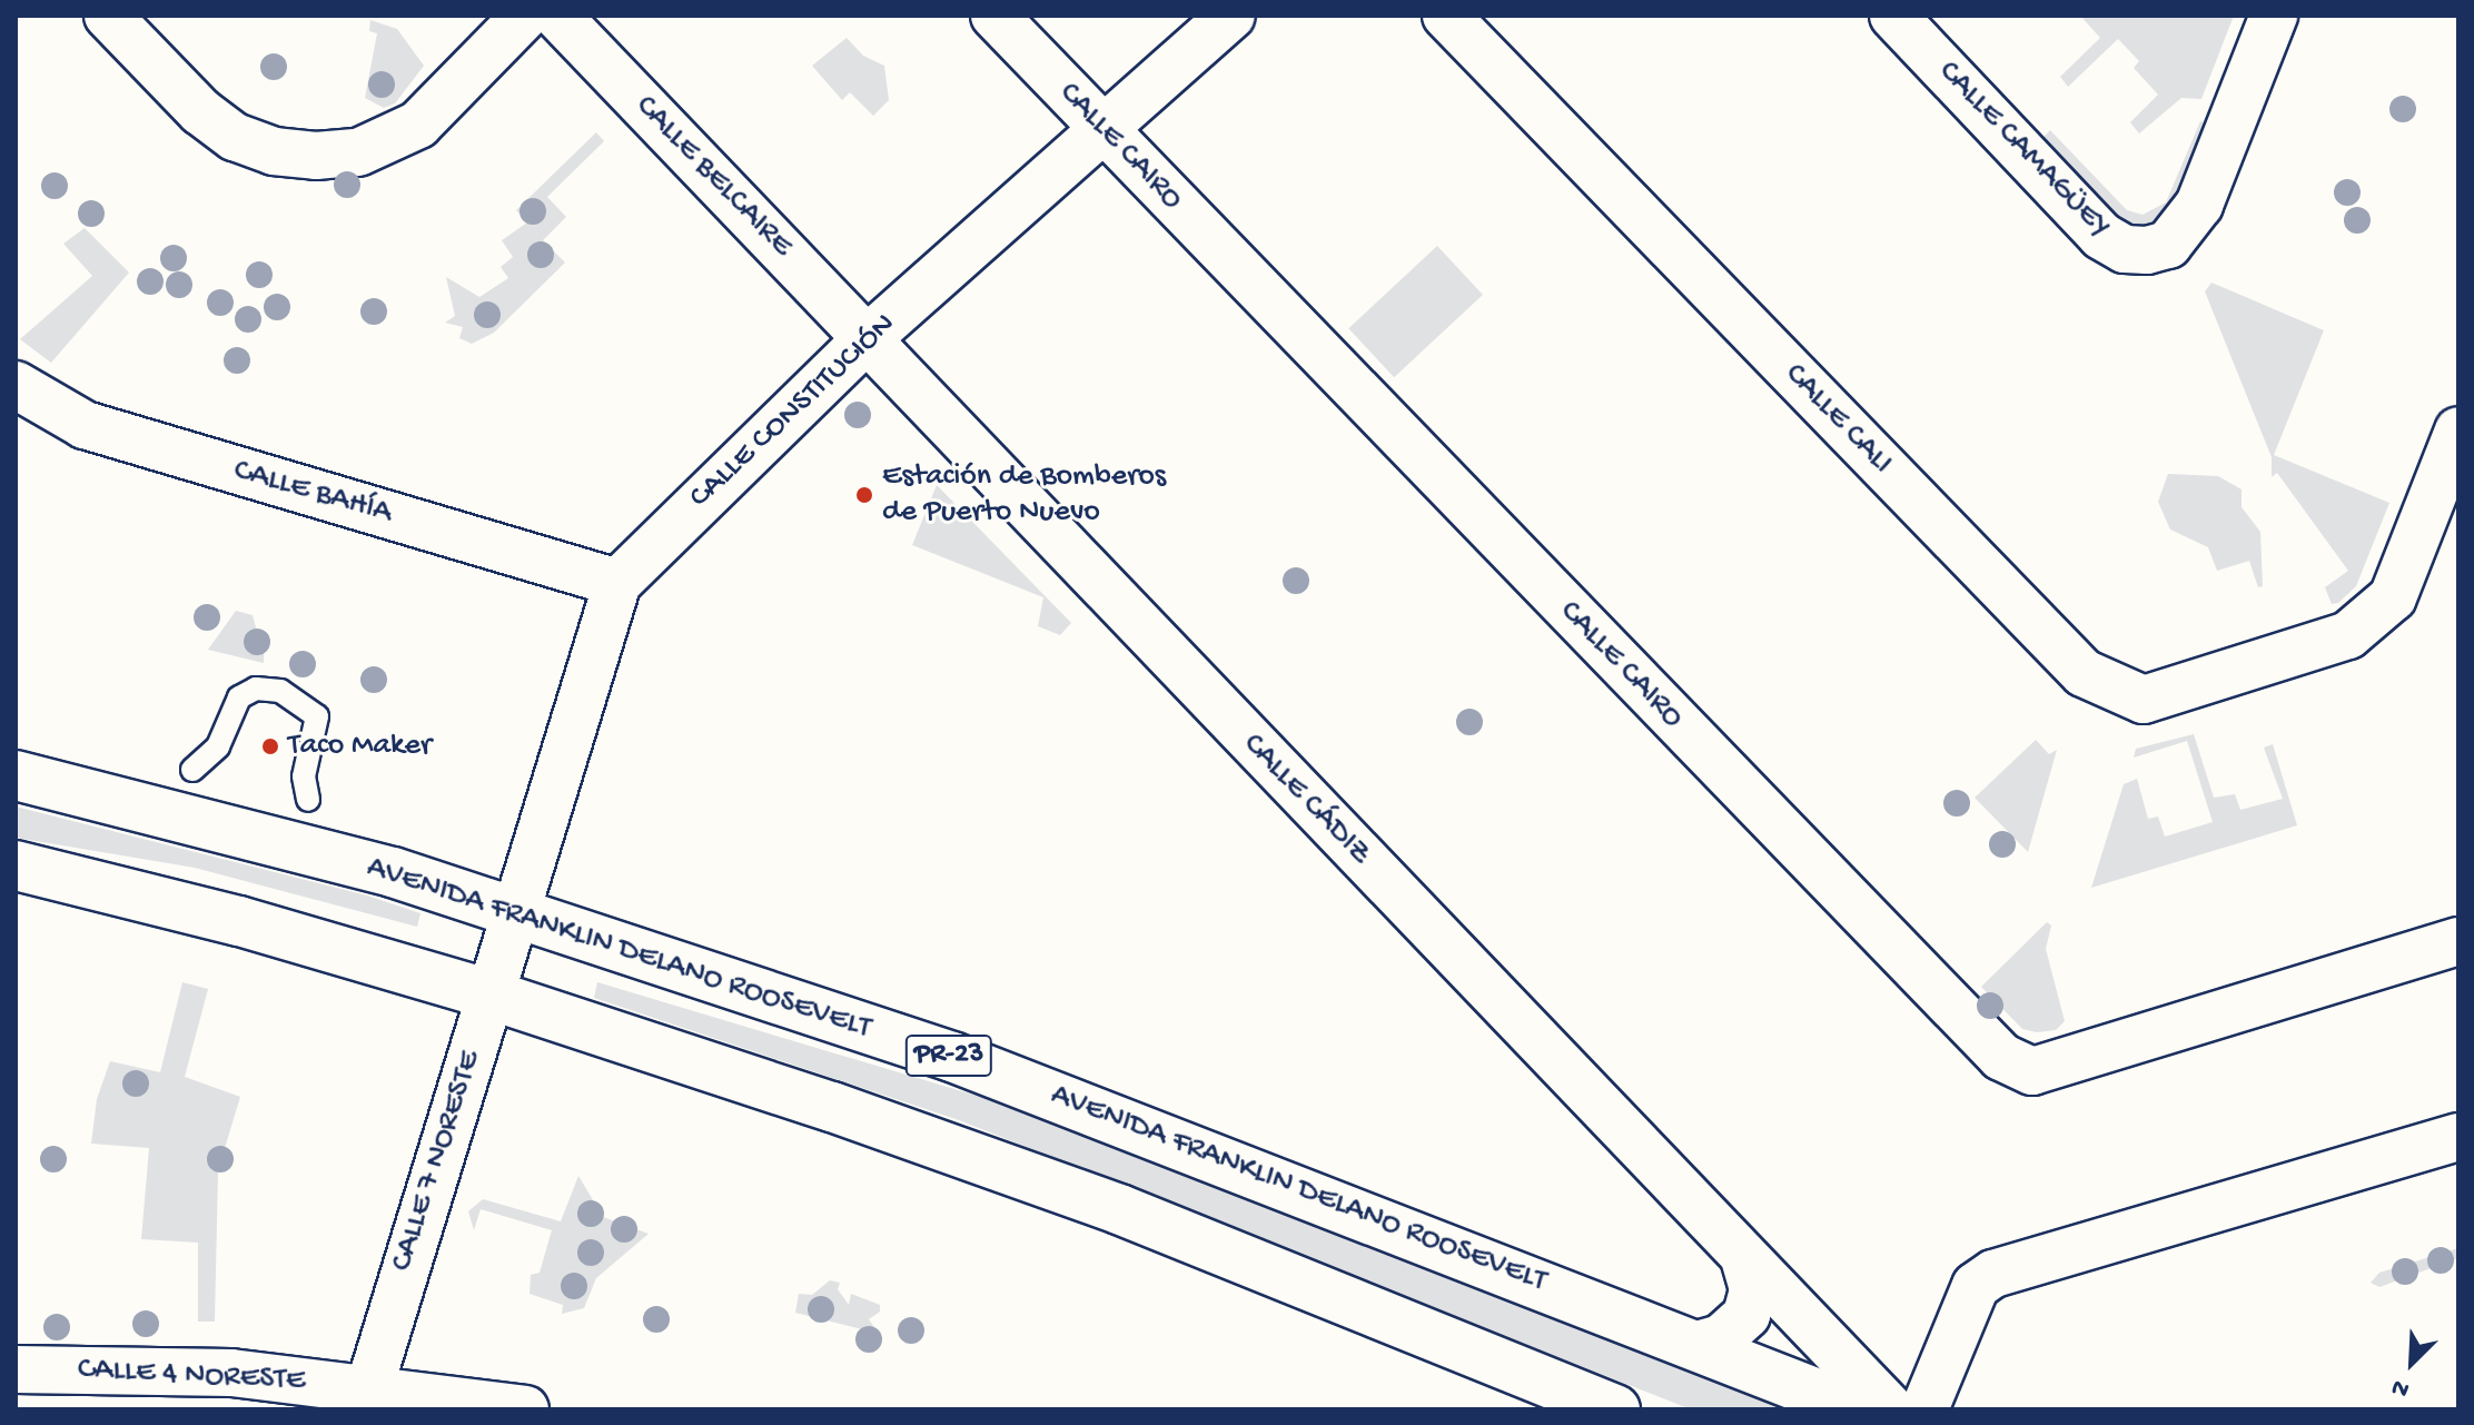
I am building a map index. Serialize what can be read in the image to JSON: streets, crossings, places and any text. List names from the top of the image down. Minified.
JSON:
{"streets":{"main road":["AVENIDA FRANKLIN DELANO ROOSEVELT","PR-23"],"street":["CALLE CAIRO","CALLE CAMAGÜEY","CALLE BELCAIRE","CALLE CONSTITUCIÓN","CALLE CALI","CALLE BAHÍA","CALLE CÁDIZ","CALLE 7 NORESTE","CALLE 4 NORESTE"]},"crossings":[["CALLE CAIRO","CALLE CONSTITUCIÓN"],["CALLE BELCAIRE","CALLE CONSTITUCIÓN"],["CALLE BELCAIRE","CALLE CÁDIZ"],["CALLE CONSTITUCIÓN","CALLE BAHÍA"],["CALLE CONSTITUCIÓN","CALLE CÁDIZ"],["CALLE CONSTITUCIÓN","AVENIDA FRANKLIN DELANO ROOSEVELT"],["CALLE CONSTITUCIÓN","CALLE 7 NORESTE"],["AVENIDA FRANKLIN DELANO ROOSEVELT","CALLE 7 NORESTE"],["CALLE 7 NORESTE","CALLE 4 NORESTE"]],"places":["Estación de Bomberos de Puerto Nuevo","Taco Maker"],"north":"bottom left"}
